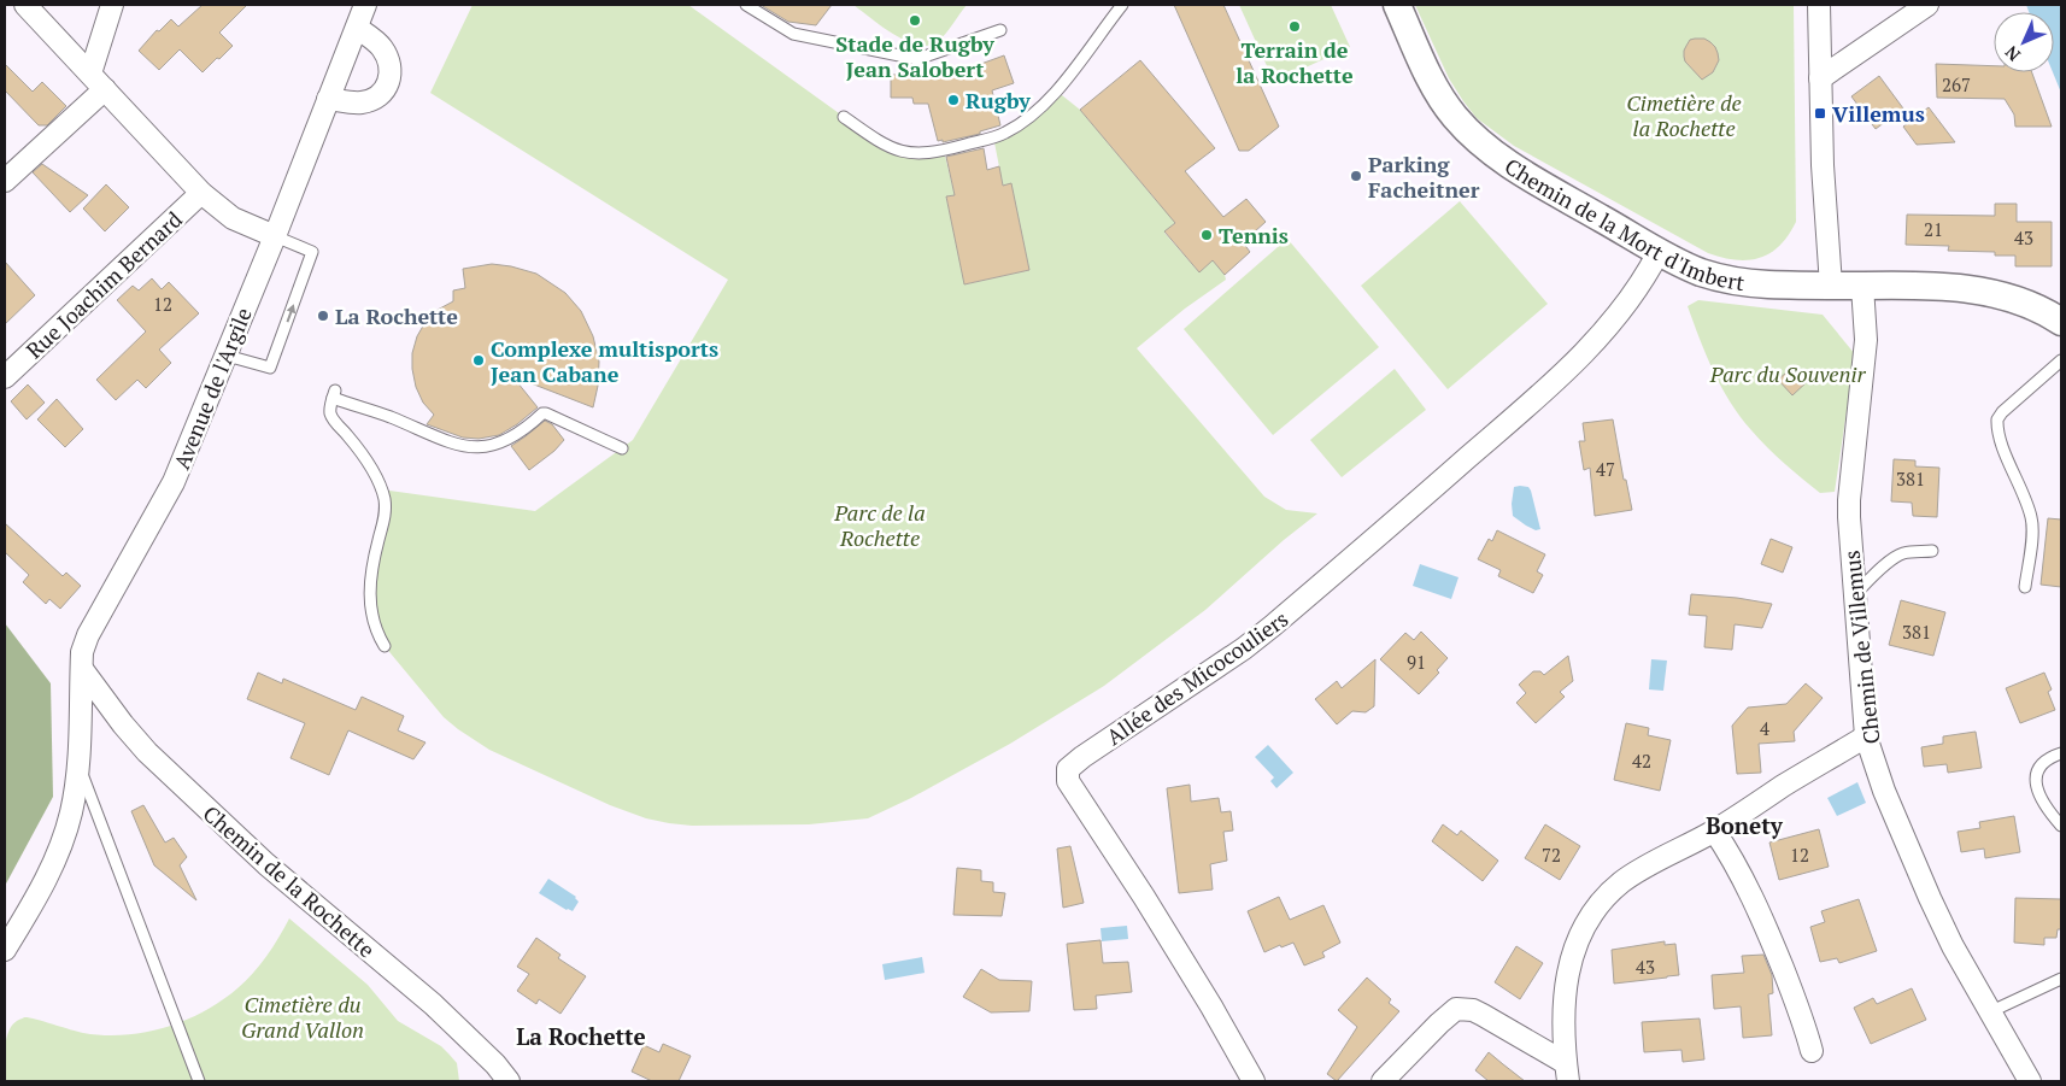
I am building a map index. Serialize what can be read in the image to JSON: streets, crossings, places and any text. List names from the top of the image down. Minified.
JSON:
{"streets":{"street":["Chemin de la Mort d'Imbert","Rue Joachim Bernard","Avenue de l'Argile","Chemin de Villemus","Allée des Micocouliers","Chemin de la Rochette"]},"crossings":[["Chemin de la Mort d'Imbert","Chemin de Villemus"],["Chemin de la Mort d'Imbert","Allée des Micocouliers"],["Avenue de l'Argile","Chemin de la Rochette"]],"districts":["Bonety","La Rochette"],"parks":["Cimetière de la Rochette","Parc du Souvenir","Parc de la Rochette","Cimetière du Grand Vallon"],"places":{"other":["Stade de Rugby Jean Salobert","Terrain de la Rochette","Rugby","Parking Facheitner","Tennis","La Rochette","Complexe multisports Jean Cabane"],"transit":["Villemus"]},"house_numbers":["267","21","43","12","47","381","381","91","4","42","72","12","43"],"north":"bottom left"}
